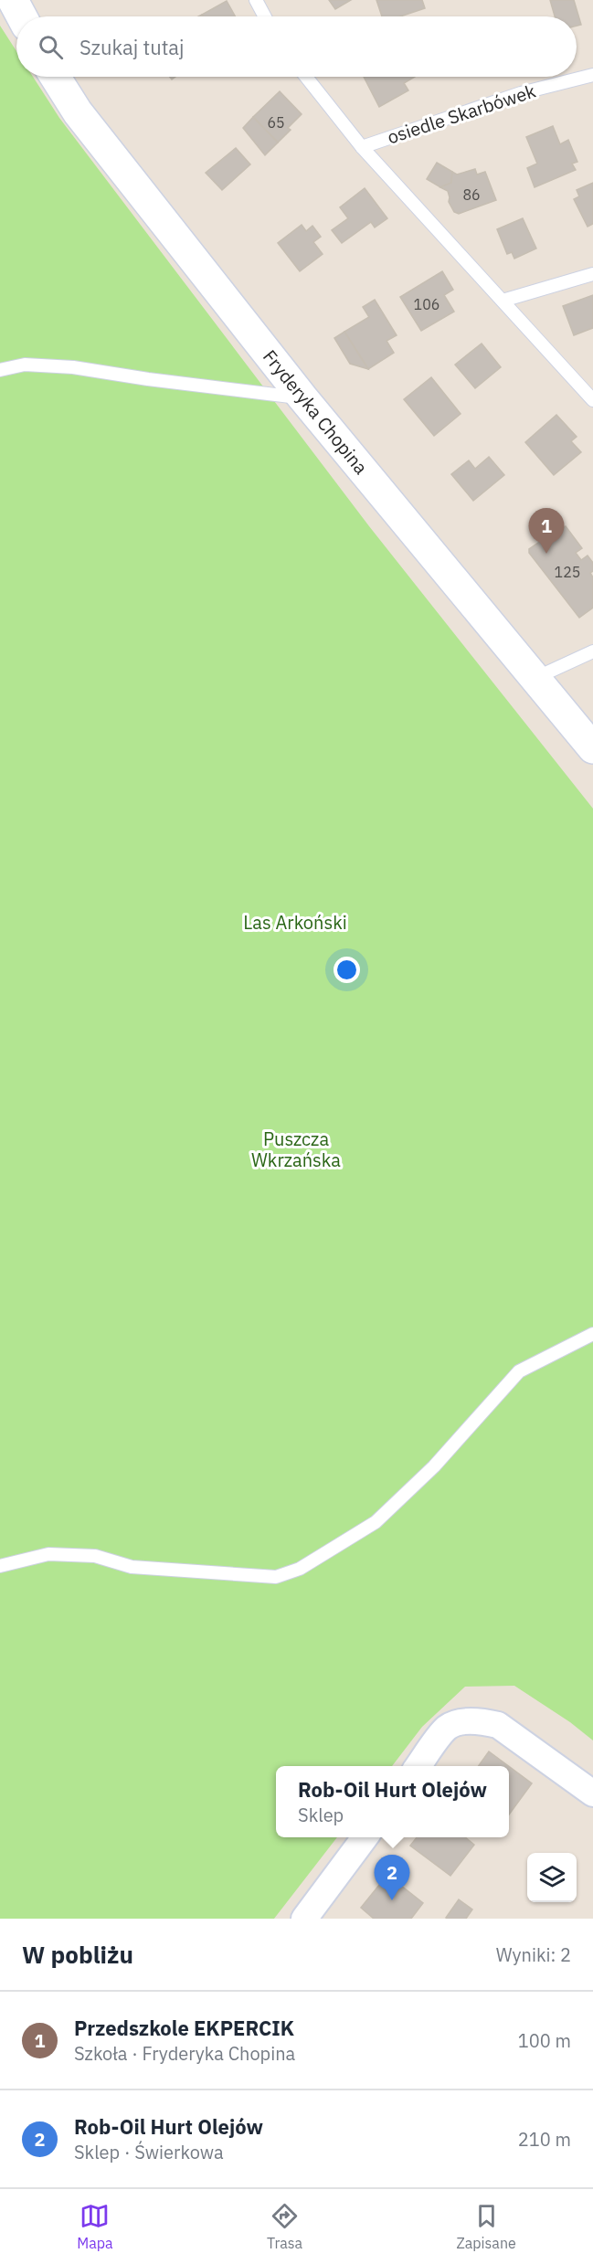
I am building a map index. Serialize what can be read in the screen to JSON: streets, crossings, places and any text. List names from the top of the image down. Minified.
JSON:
{"streets":{"street":["Fryderyka Chopina"],"lane":["osiedle Skarbówek"]},"parks":["Las Arkoński","Puszcza Wkrzańska"],"house_numbers":["65","86","106","125"],"page":{"search":"Szukaj tutaj","pins":["1","2"],"popup":["Rob-Oil Hurt Olejów","Sklep"],"heading":["W pobliżu","Wyniki: 2"],"list":[{"mark":"1","name":"Przedszkole EKPERCIK","note":"Szkoła · Fryderyka Chopina","value":"100 m"},{"mark":"2","name":"Rob-Oil Hurt Olejów","note":"Sklep · Świerkowa","value":"210 m"}],"nav":["Mapa","Trasa","Zapisane"]}}
